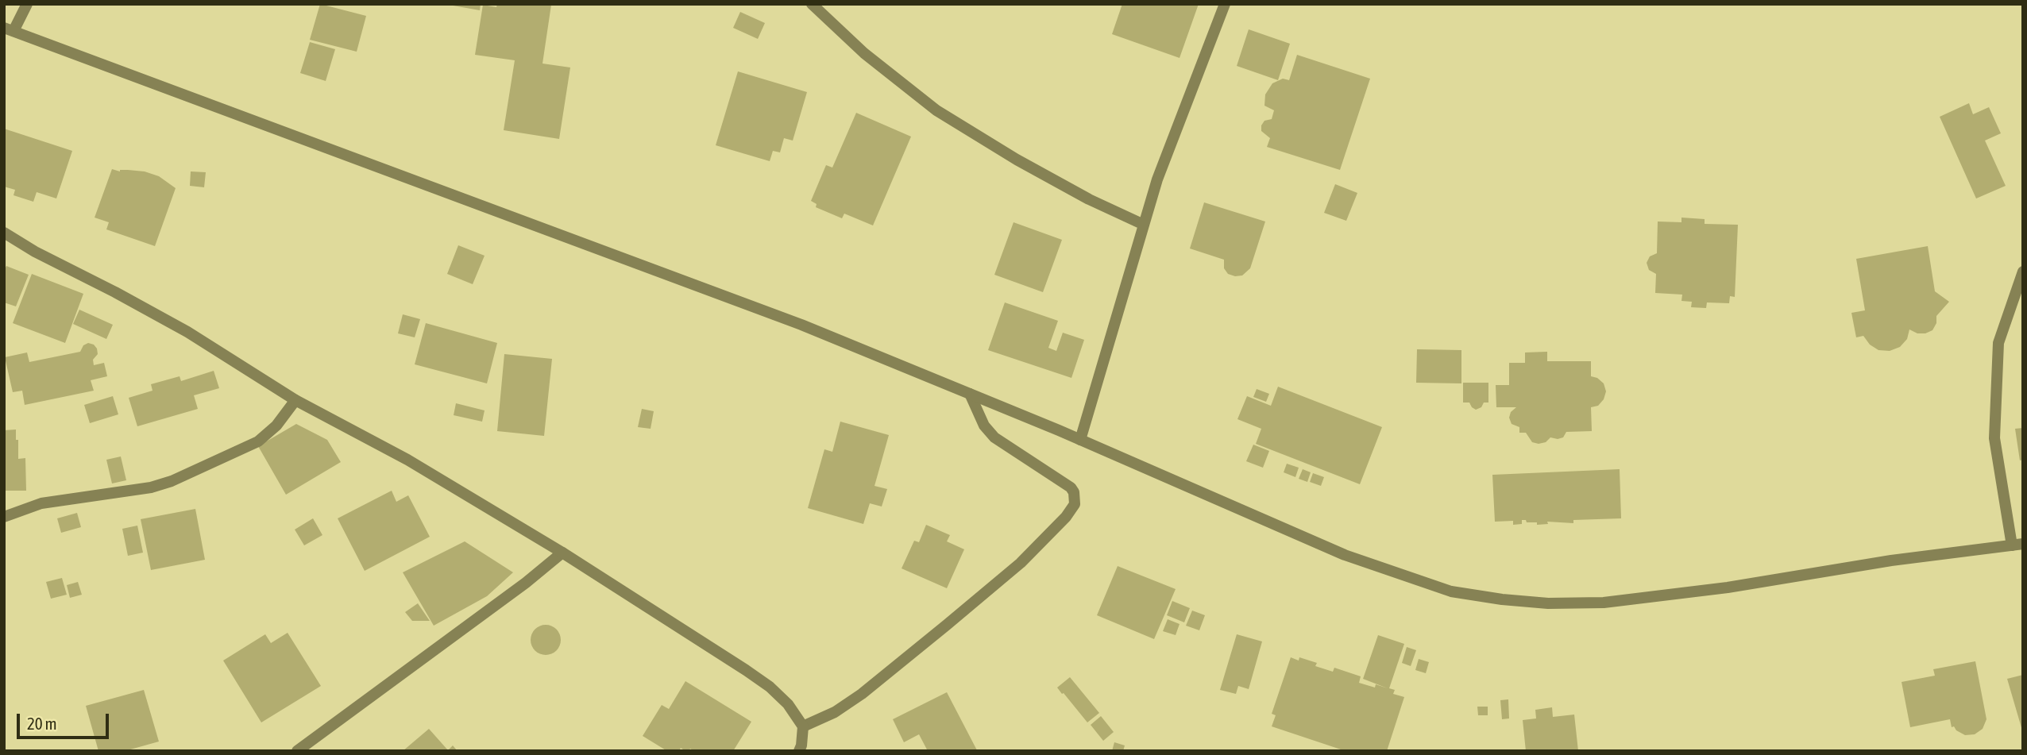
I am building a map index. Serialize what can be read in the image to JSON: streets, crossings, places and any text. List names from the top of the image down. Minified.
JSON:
{"scale_bar":"20 m"}
